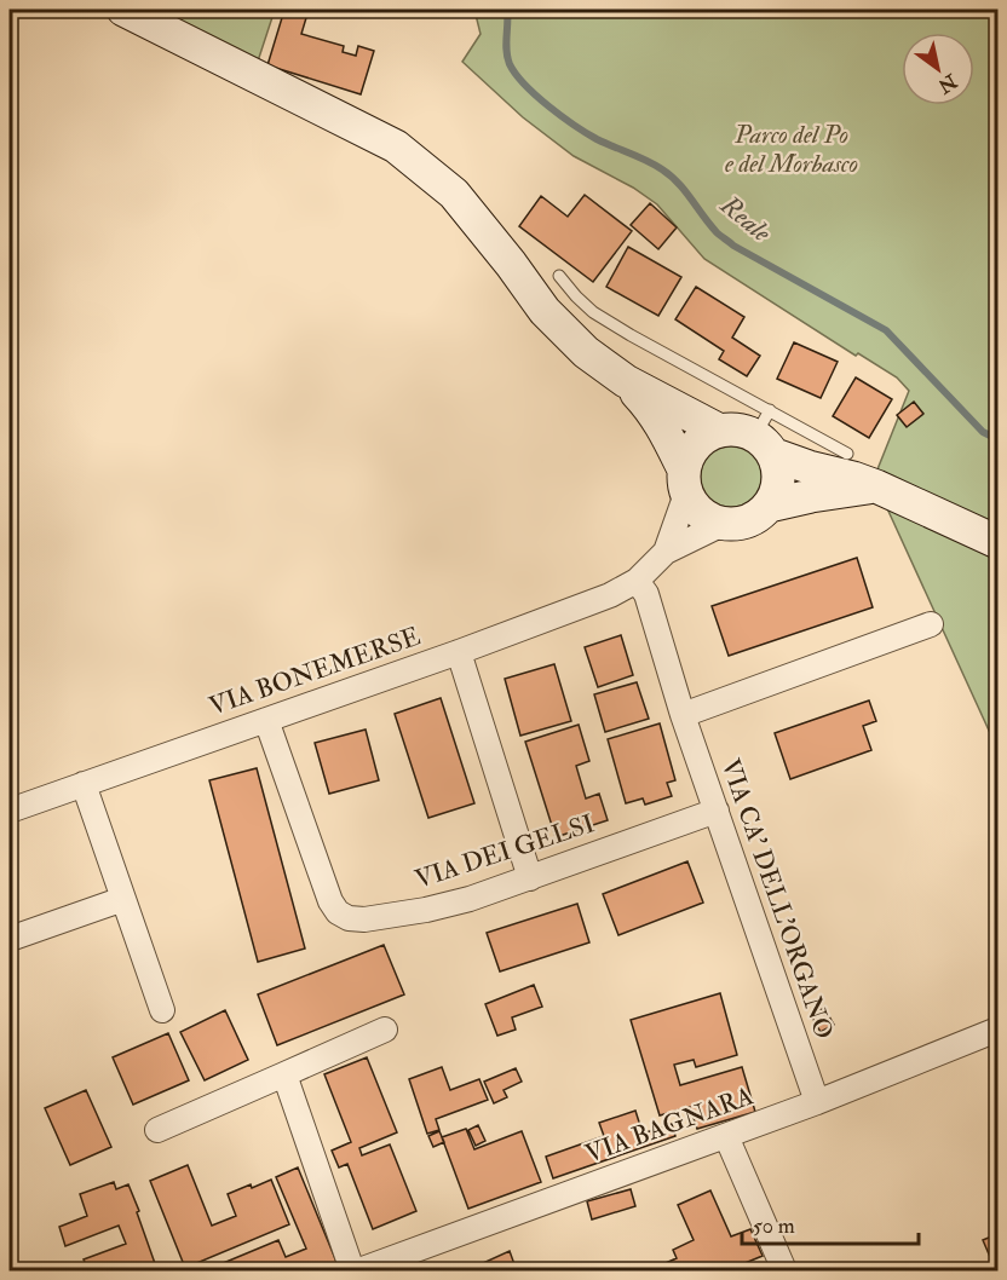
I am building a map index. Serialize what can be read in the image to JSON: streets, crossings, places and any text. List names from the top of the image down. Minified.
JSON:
{"streets":{"street":["VIA BONEMERSE","VIA DEI GELSI","VIA CA' DELL'ORGANO","VIA BAGNARA"]},"crossings":[["VIA BONEMERSE","VIA DEI GELSI"],["VIA BONEMERSE","VIA CA' DELL'ORGANO"],["VIA DEI GELSI","VIA CA' DELL'ORGANO"],["VIA CA' DELL'ORGANO","VIA BAGNARA"]],"water":["Reale"],"parks":["Parco del Po e del Morbasco"],"scale_bar":"50 m","north":"bottom right"}
